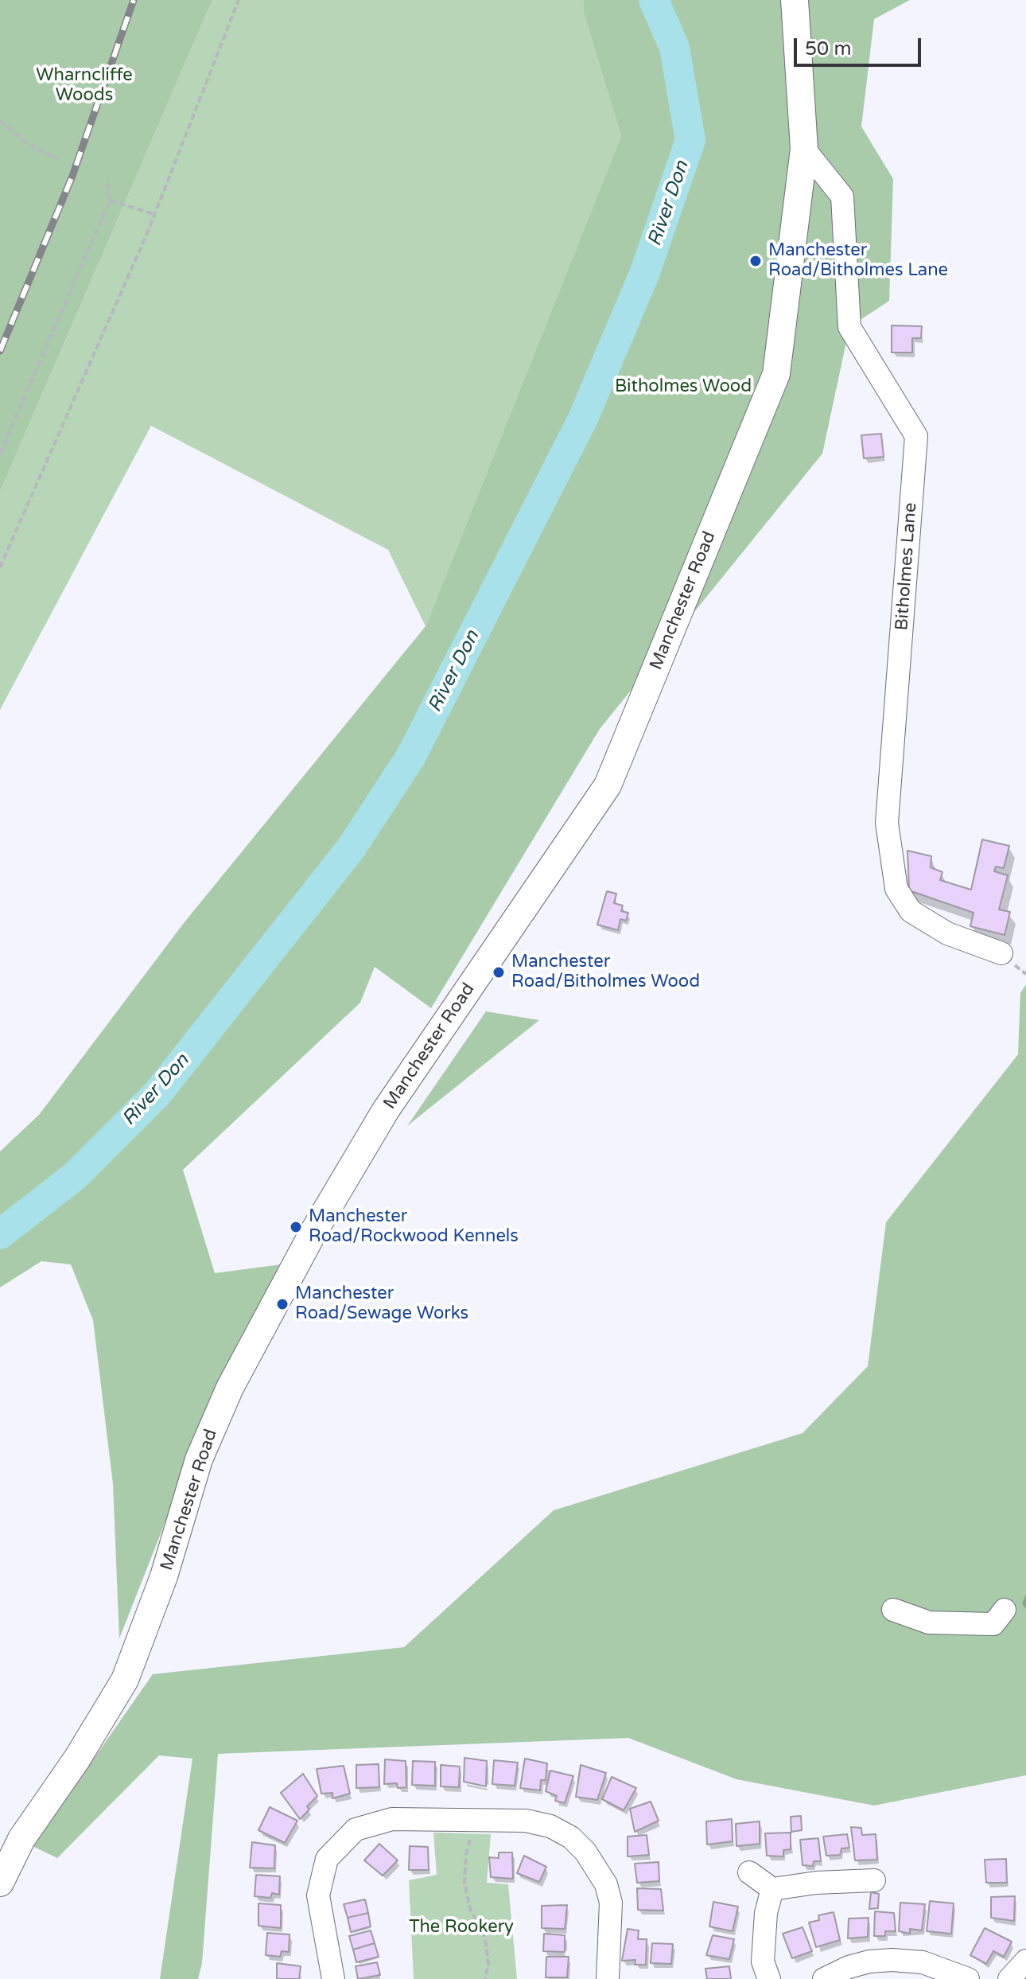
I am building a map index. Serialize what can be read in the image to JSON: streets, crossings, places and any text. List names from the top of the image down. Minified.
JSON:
{"streets":{"main road":["Manchester Road"],"street":["Bitholmes Lane"]},"crossings":[["Bitholmes Lane","Manchester Road"]],"water":["River Don"],"parks":["Wharncliffe Woods","Bitholmes Wood","The Rookery"],"places":["Manchester Road/Bitholmes Lane","Manchester Road/Bitholmes Wood","Manchester Road/Rockwood Kennels","Manchester Road/Sewage Works"],"scale_bar":"50 m"}
